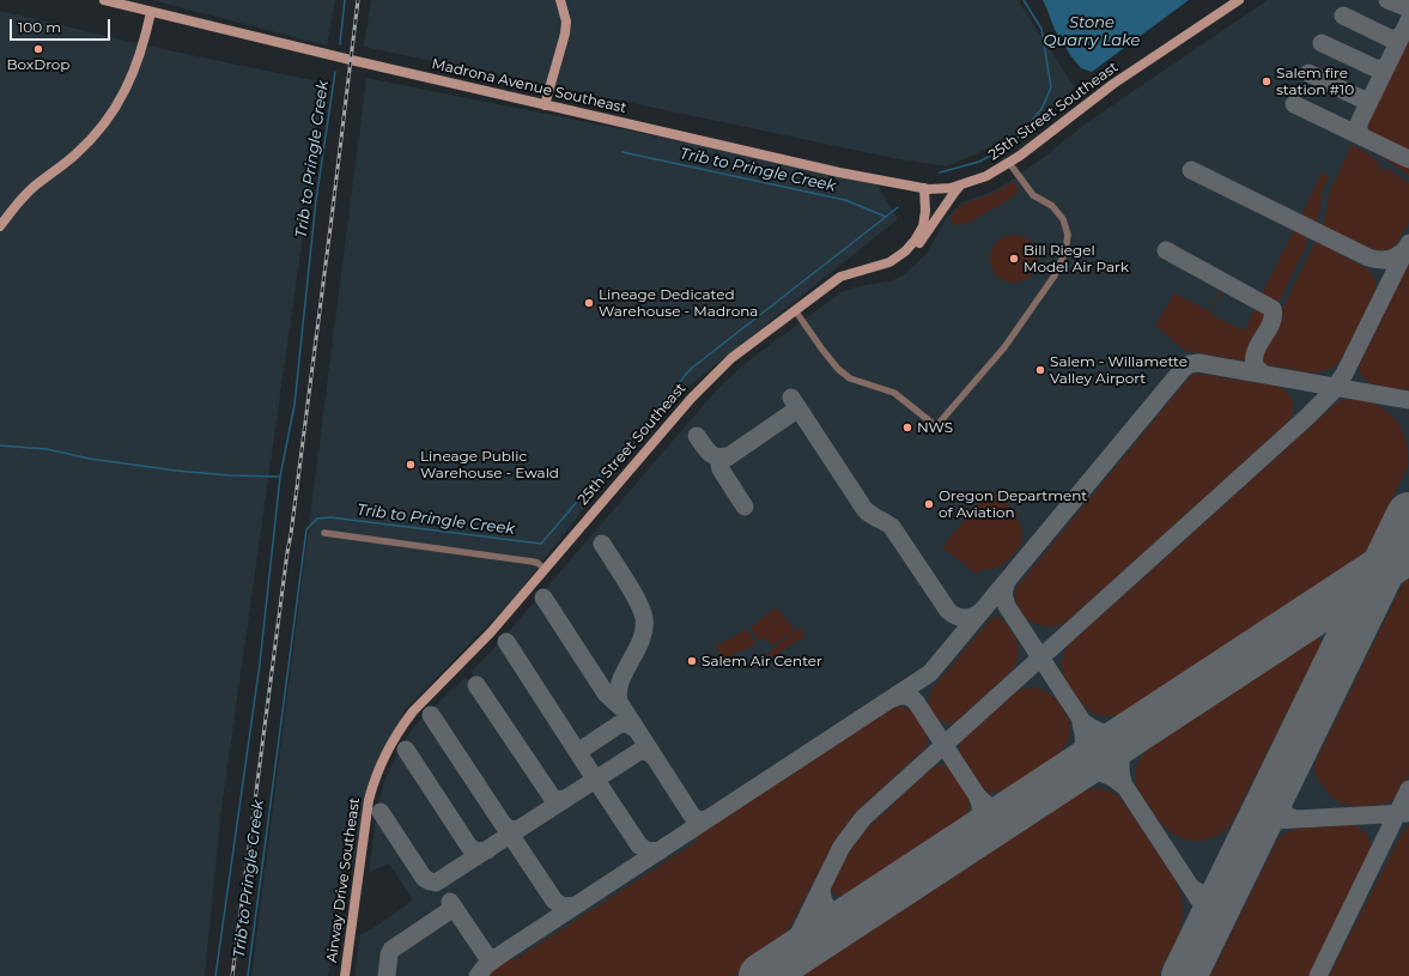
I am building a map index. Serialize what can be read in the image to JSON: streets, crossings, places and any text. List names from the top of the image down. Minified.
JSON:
{"streets":{"main road":["Madrona Avenue Southeast","25th Street Southeast","Airway Drive Southeast"]},"crossings":[["Madrona Avenue Southeast","25th Street Southeast"],["25th Street Southeast","Airway Drive Southeast"]],"water":["Stone Quarry Lake","Trib to Pringle Creek"],"places":["BoxDrop","Salem fire station #10","Bill Riegel Model Air Park","Lineage Dedicated Warehouse - Madrona","Salem - Willamette Valley Airport","NWS","Lineage Public Warehouse - Ewald","Oregon Department of Aviation","Salem Air Center"],"scale_bar":"100 m"}
